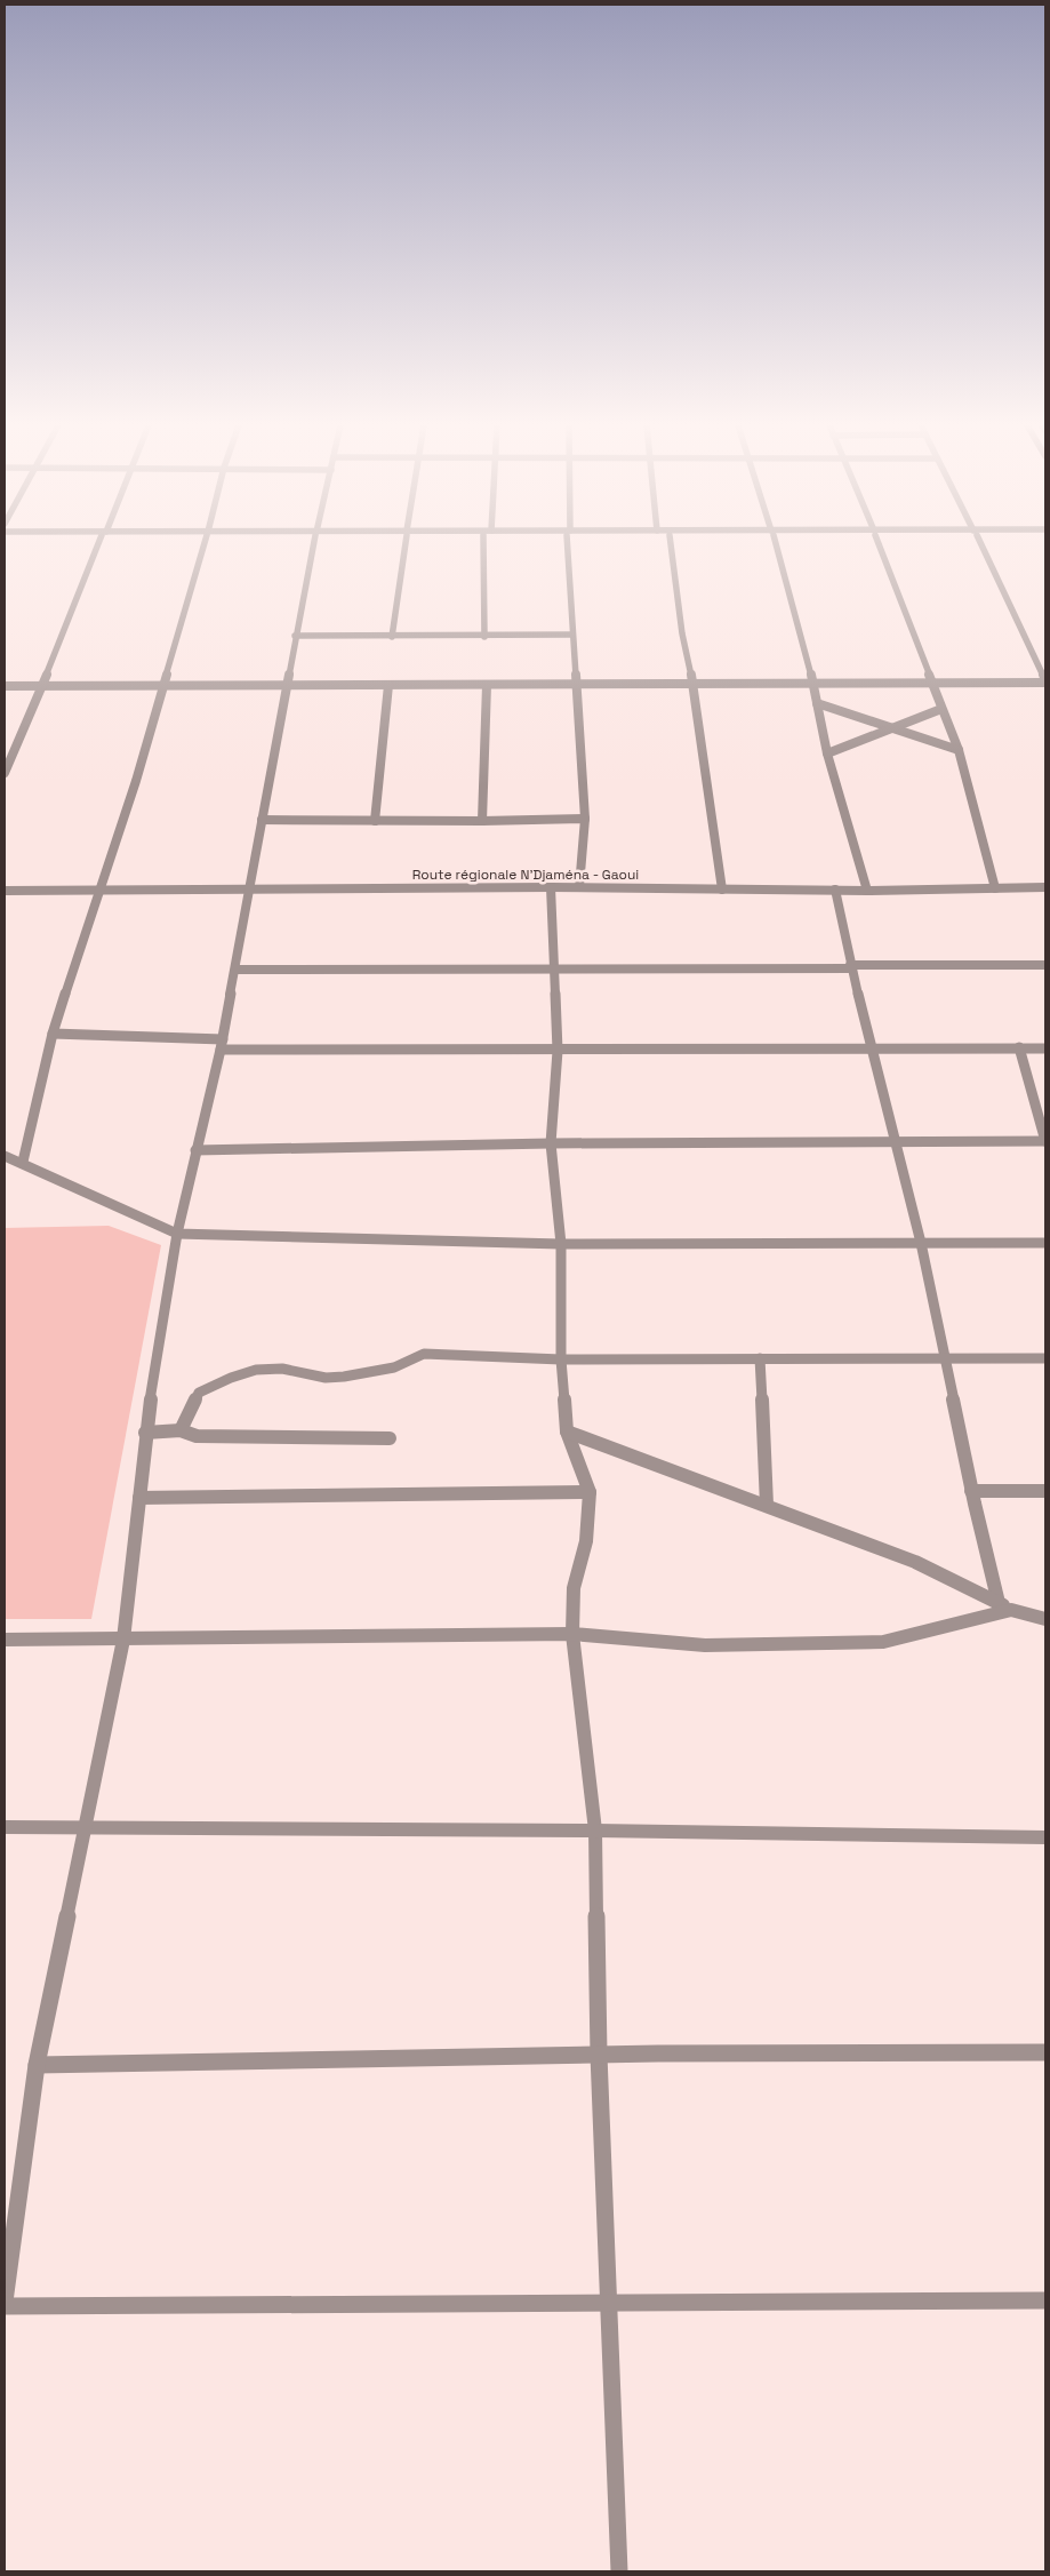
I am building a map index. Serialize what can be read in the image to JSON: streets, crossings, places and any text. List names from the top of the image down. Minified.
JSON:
{"streets":{"street":["Route régionale N'Djaména - Gaoui"]}}
